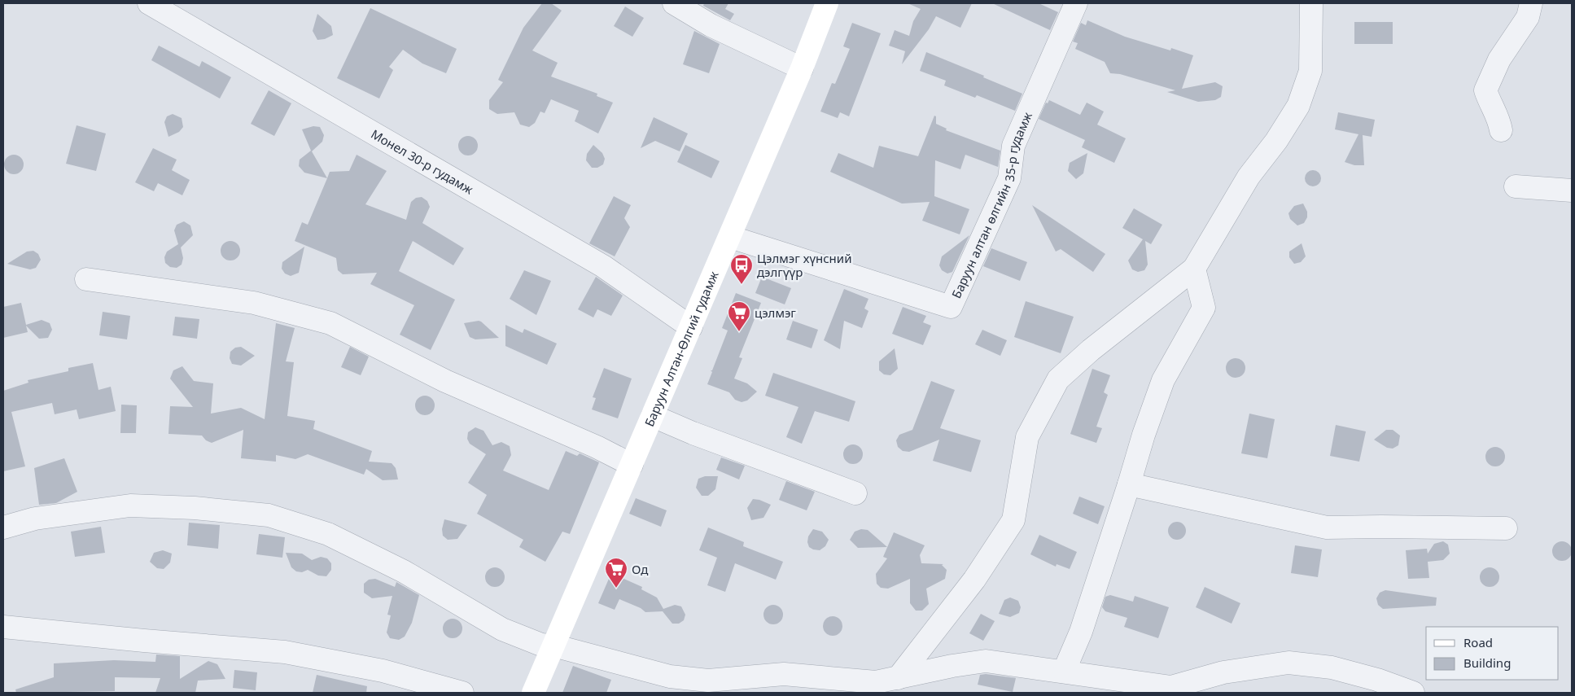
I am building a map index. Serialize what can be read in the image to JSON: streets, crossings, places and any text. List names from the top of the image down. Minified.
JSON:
{"streets":{"main road":["Баруун Алтан-Өлгий гудамж"],"street":["Монел 30-р гудамж","Баруун алтан өлгийн 35-р гудамж"]},"crossings":[["Монел 30-р гудамж","Баруун Алтан-Өлгий гудамж"],["Баруун алтан өлгийн 35-р гудамж","Баруун Алтан-Өлгий гудамж"]],"places":{"bus stop":["Цэлмэг хүнсний дэлгүүр"],"supermarket":["цэлмэг","Од"]},"legend":["Road","Building"]}
